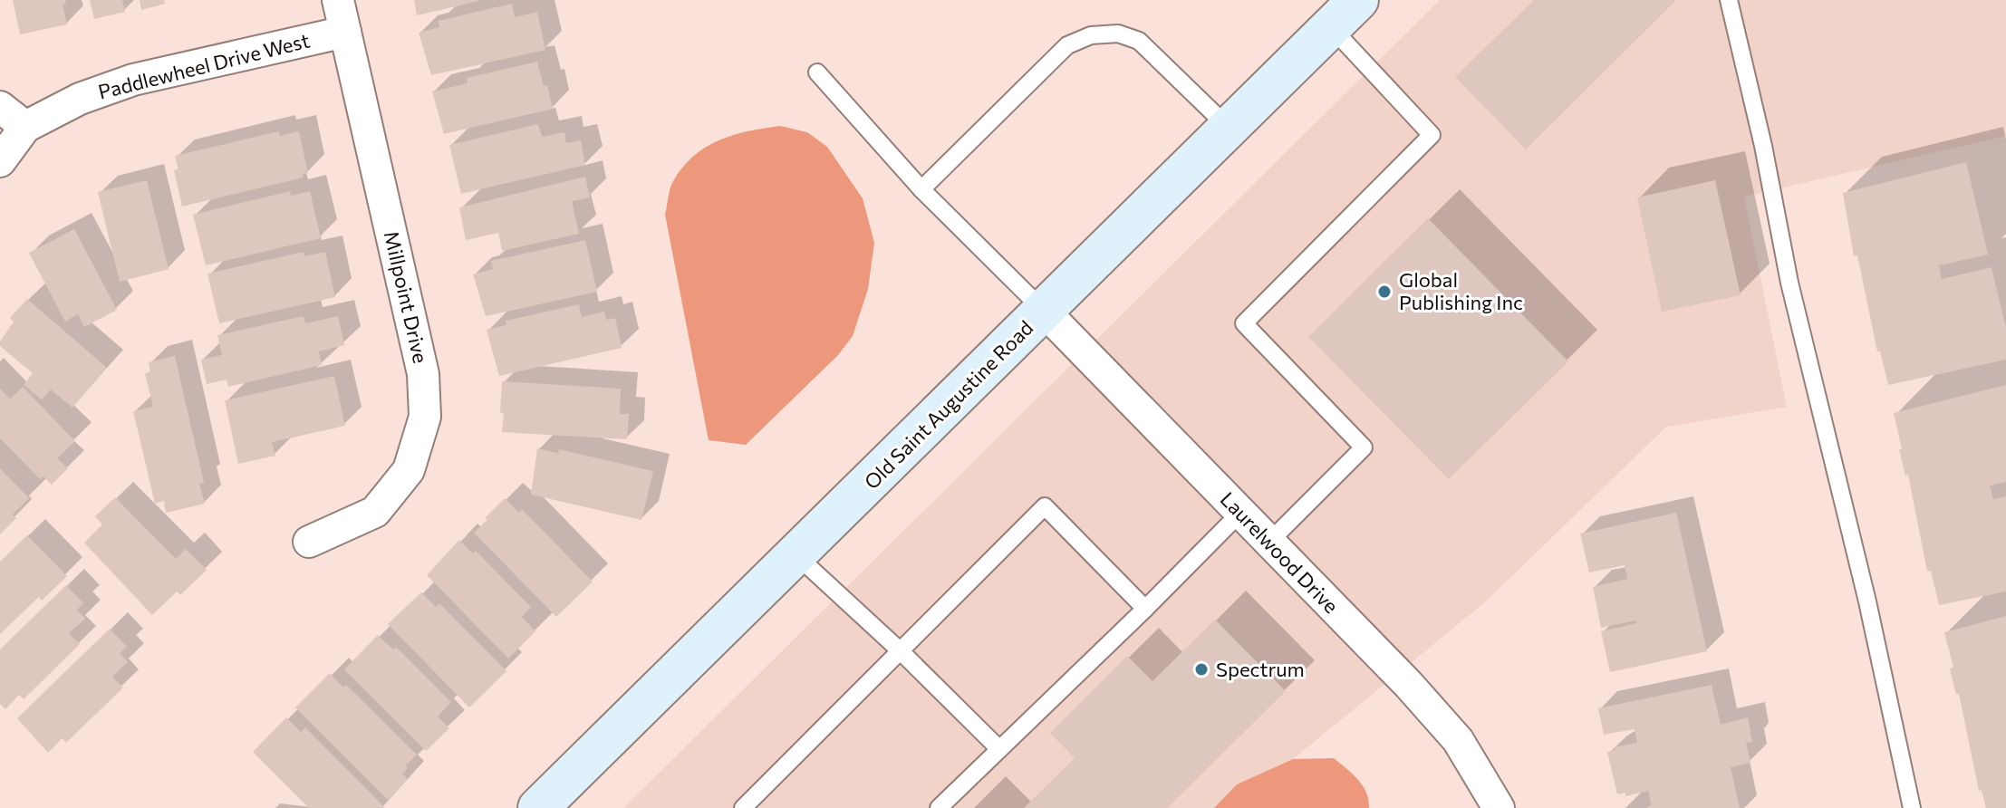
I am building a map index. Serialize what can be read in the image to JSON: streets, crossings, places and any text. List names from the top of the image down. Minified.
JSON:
{"streets":{"main road":["Old Saint Augustine Road"],"street":["Paddlewheel Drive West","Millpoint Drive","Laurelwood Drive"]},"crossings":[["Paddlewheel Drive West","Millpoint Drive"],["Old Saint Augustine Road","Laurelwood Drive"]],"places":["Global Publishing Inc","Spectrum"]}
